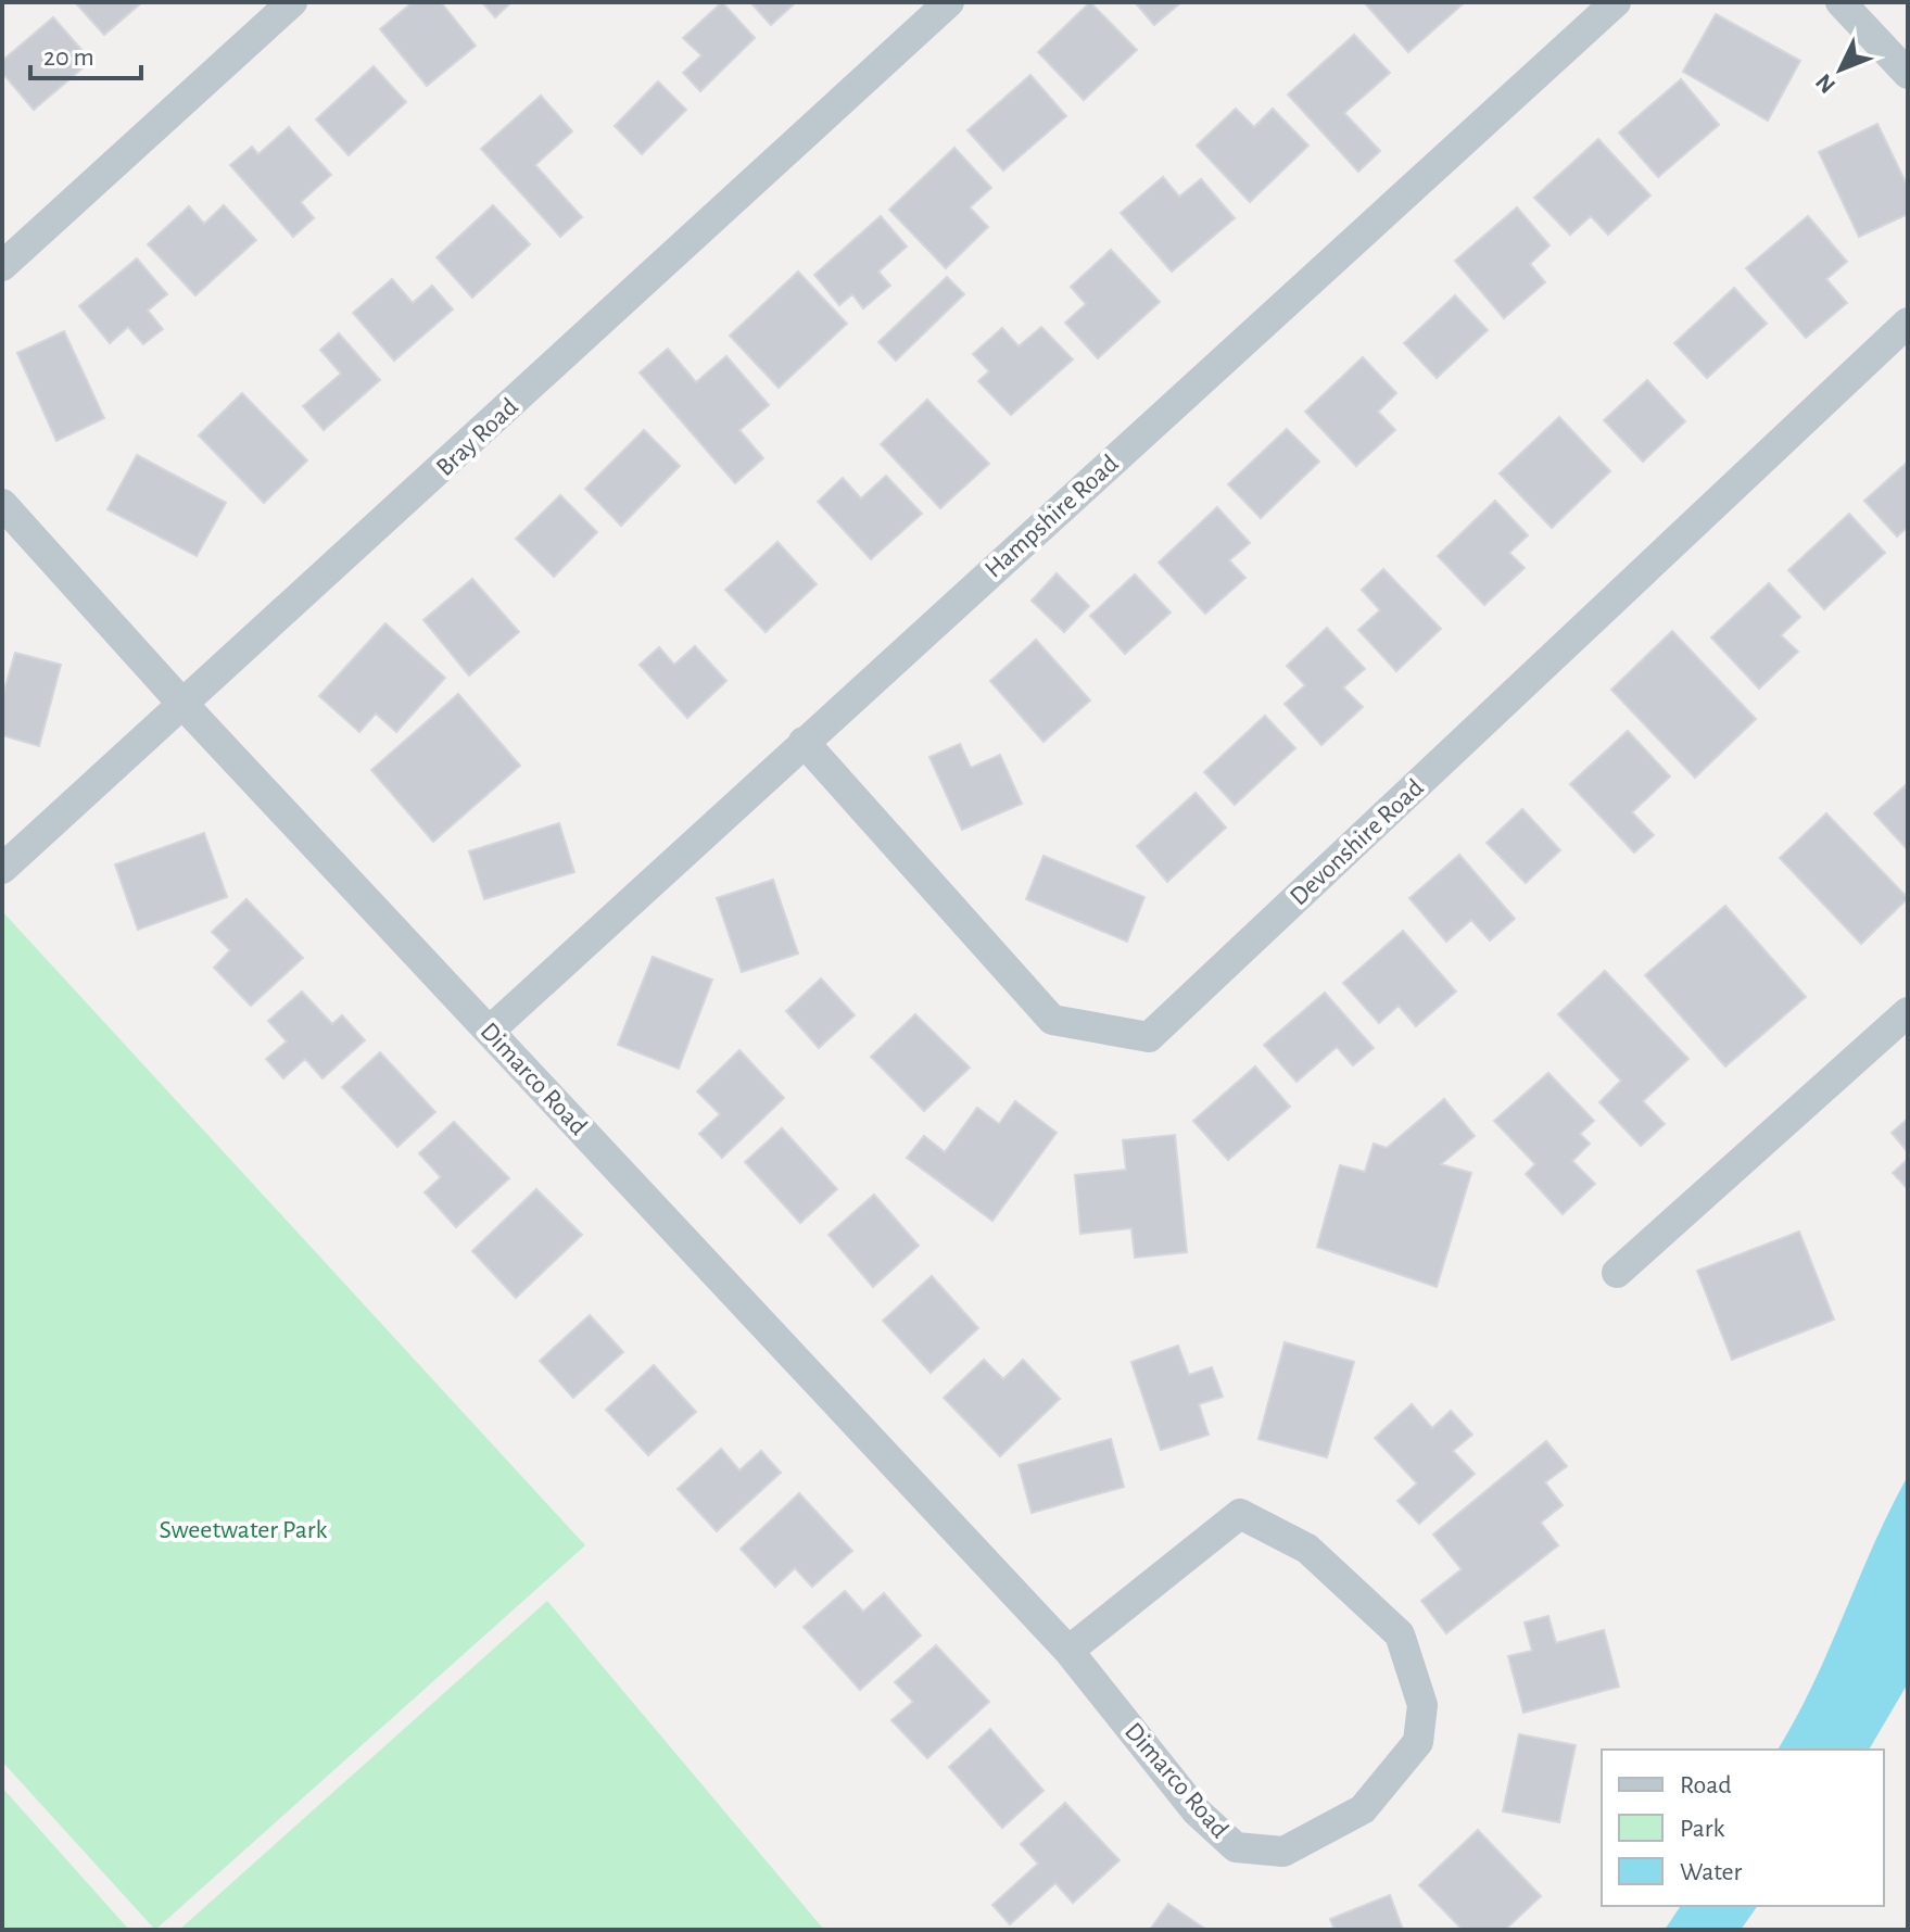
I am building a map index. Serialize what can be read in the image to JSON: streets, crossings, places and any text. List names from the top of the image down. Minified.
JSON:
{"streets":{"street":["Bray Road","Hampshire Road","Devonshire Road","Dimarco Road"]},"crossings":[["Bray Road","Dimarco Road"],["Hampshire Road","Devonshire Road"],["Hampshire Road","Dimarco Road"]],"parks":["Sweetwater Park"],"legend":["Road","Park","Water"],"scale_bar":"20 m","north":"bottom left"}
